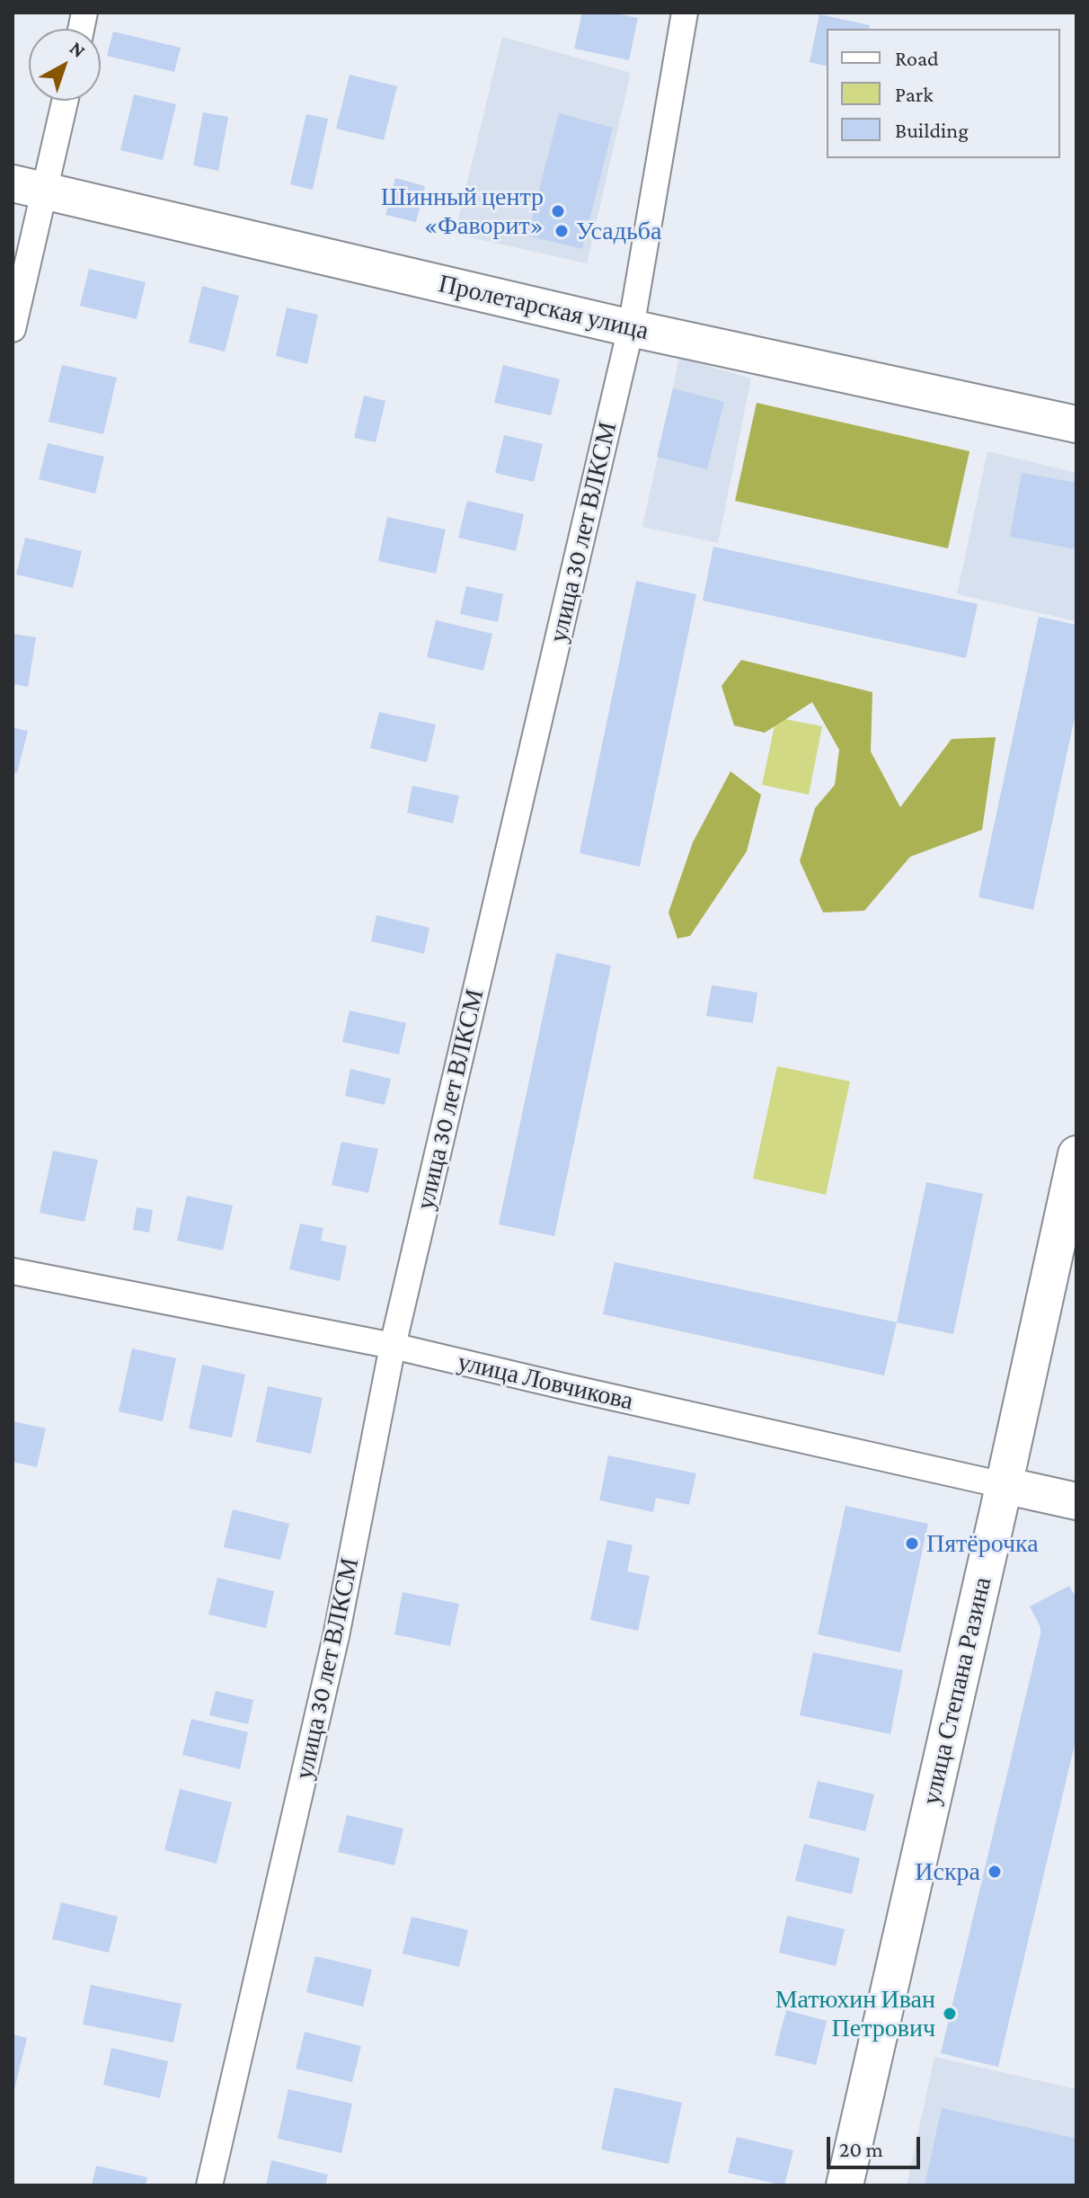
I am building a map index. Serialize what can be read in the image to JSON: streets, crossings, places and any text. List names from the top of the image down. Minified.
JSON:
{"streets":{"street":["Пролетарская улица","улица 30 лет ВЛКСМ","улица Ловчикова","улица Степана Разина"]},"crossings":[["Пролетарская улица","улица 30 лет ВЛКСМ"],["улица 30 лет ВЛКСМ","улица Ловчикова"],["улица Ловчикова","улица Степана Разина"]],"places":["Шинный центр «Фаворит»","Усадьба","Пятёрочка","Искра","Матюхин Иван Петрович"],"legend":["Road","Park","Building"],"scale_bar":"20 m","north":"top right"}
